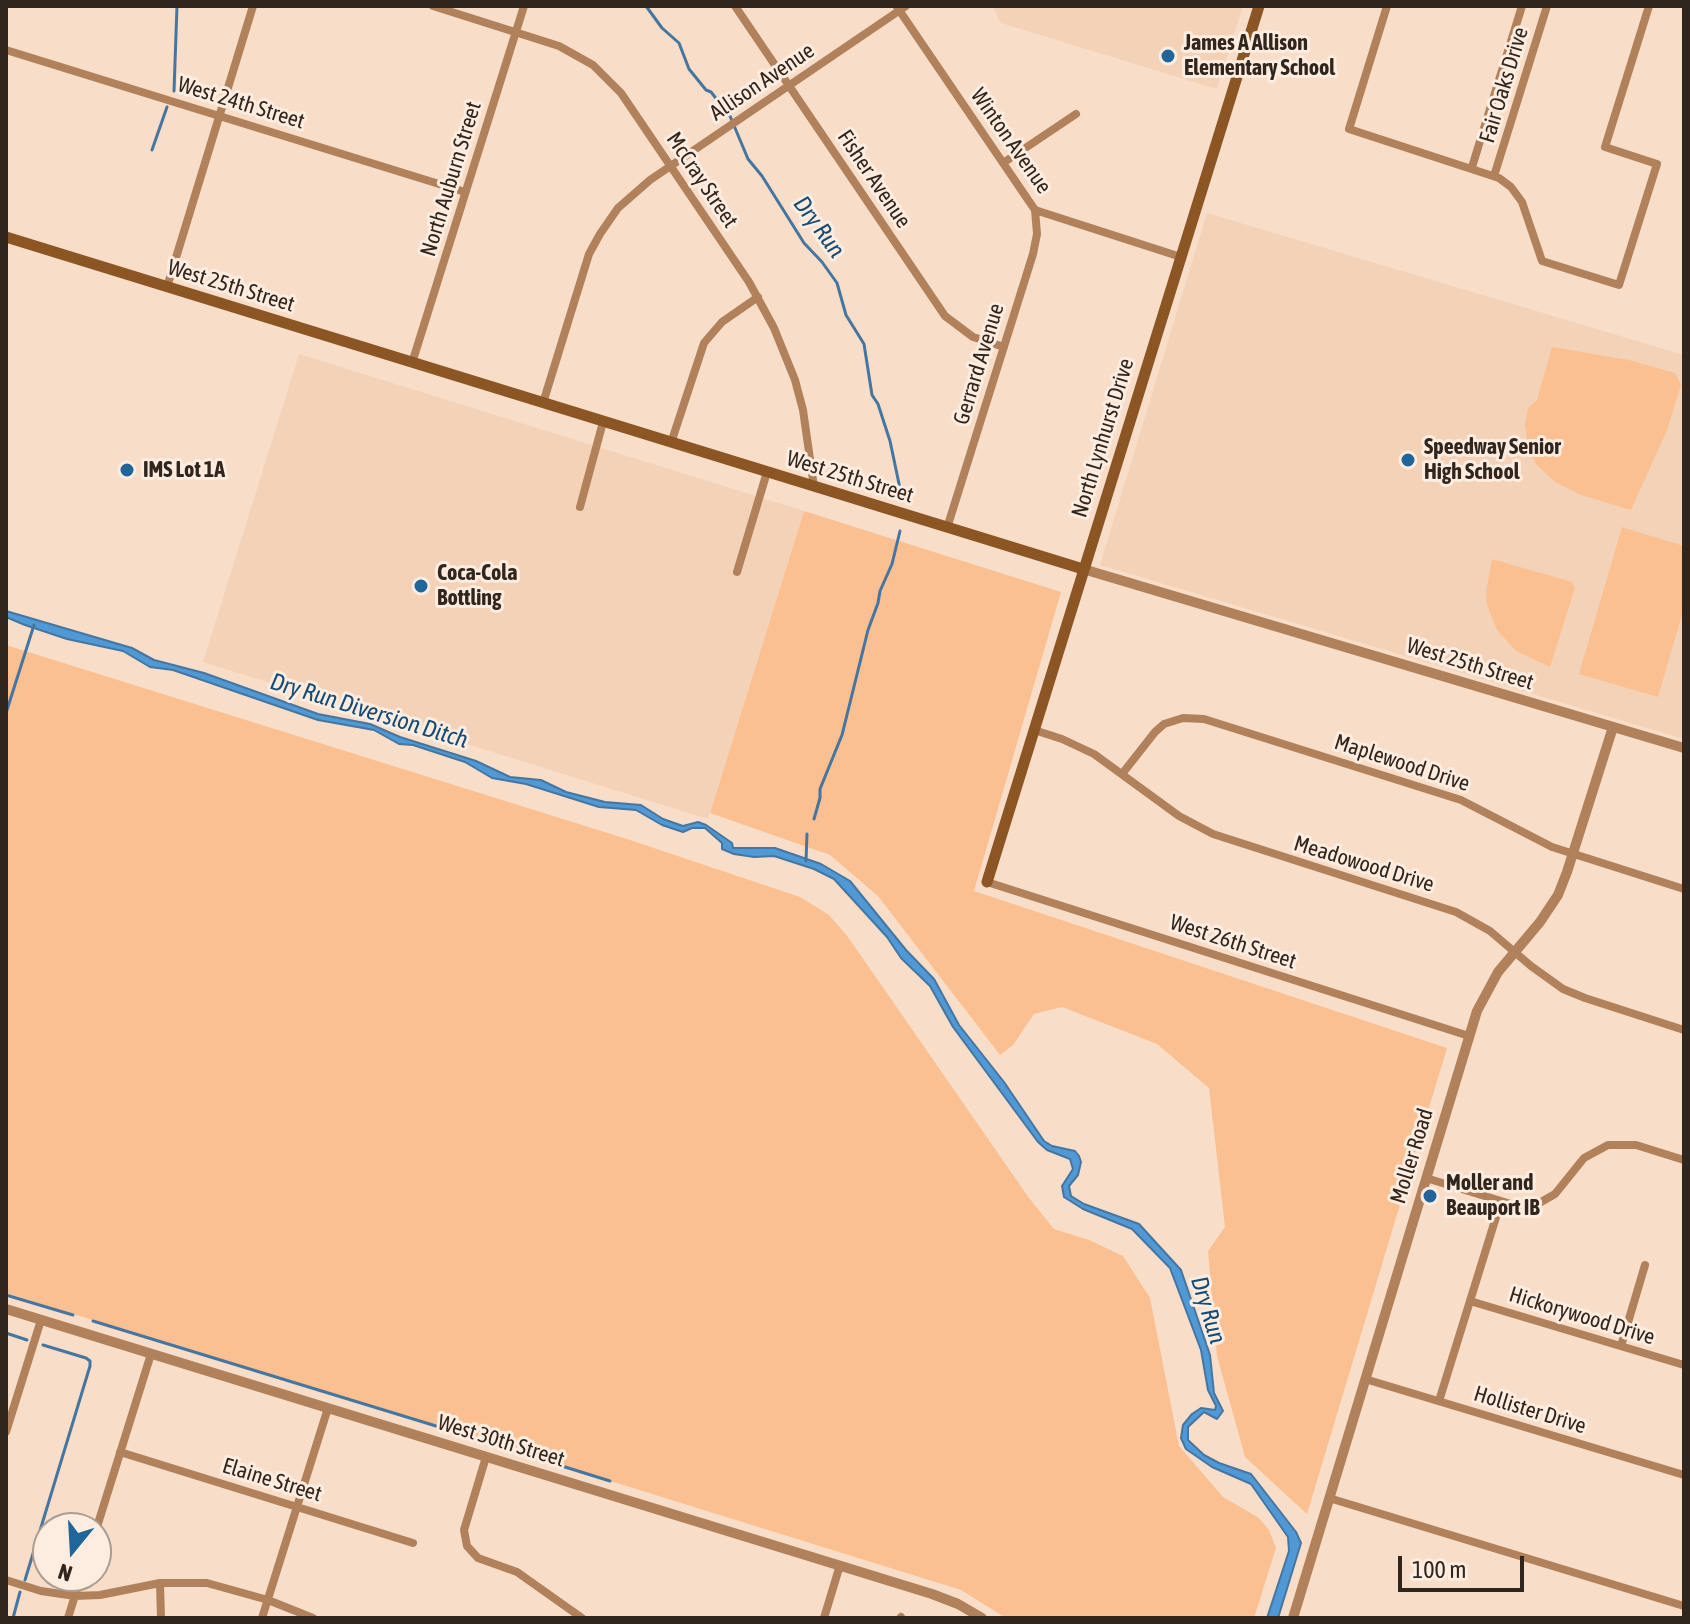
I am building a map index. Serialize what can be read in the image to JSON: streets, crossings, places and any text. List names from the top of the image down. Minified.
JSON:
{"streets":{"main road":["West 25th Street","North Lynhurst Drive"],"street":["Allison Avenue","Fair Oaks Drive","West 24th Street","Winton Avenue","North Auburn Street","Fisher Avenue","McCray Street","Gerrard Avenue","Maplewood Drive","Meadowood Drive","West 26th Street","Moller Road","Hickorywood Drive","Hollister Drive","West 30th Street","Elaine Street"]},"crossings":[["Allison Avenue","Winton Avenue"],["Allison Avenue","Fisher Avenue"],["Allison Avenue","McCray Street"],["Allison Avenue","West 25th Street"],["West 24th Street","North Auburn Street"],["Winton Avenue","Gerrard Avenue"],["Winton Avenue","North Lynhurst Drive"],["North Auburn Street","McCray Street"],["North Auburn Street","West 25th Street"],["Fisher Avenue","Gerrard Avenue"],["McCray Street","West 25th Street"],["West 25th Street","Gerrard Avenue"],["West 25th Street","North Lynhurst Drive"],["West 25th Street","Moller Road"],["North Lynhurst Drive","Meadowood Drive"],["North Lynhurst Drive","West 26th Street"],["Maplewood Drive","Meadowood Drive"],["Maplewood Drive","Moller Road"],["Meadowood Drive","Moller Road"],["West 26th Street","Moller Road"],["Moller Road","Hollister Drive"]],"water":["Dry Run","Dry Run Diversion Ditch"],"places":["James A Allison Elementary School","Speedway Senior High School","IMS Lot 1A","Coca-Cola Bottling","Moller and Beauport IB"],"scale_bar":"100 m","north":"bottom"}
